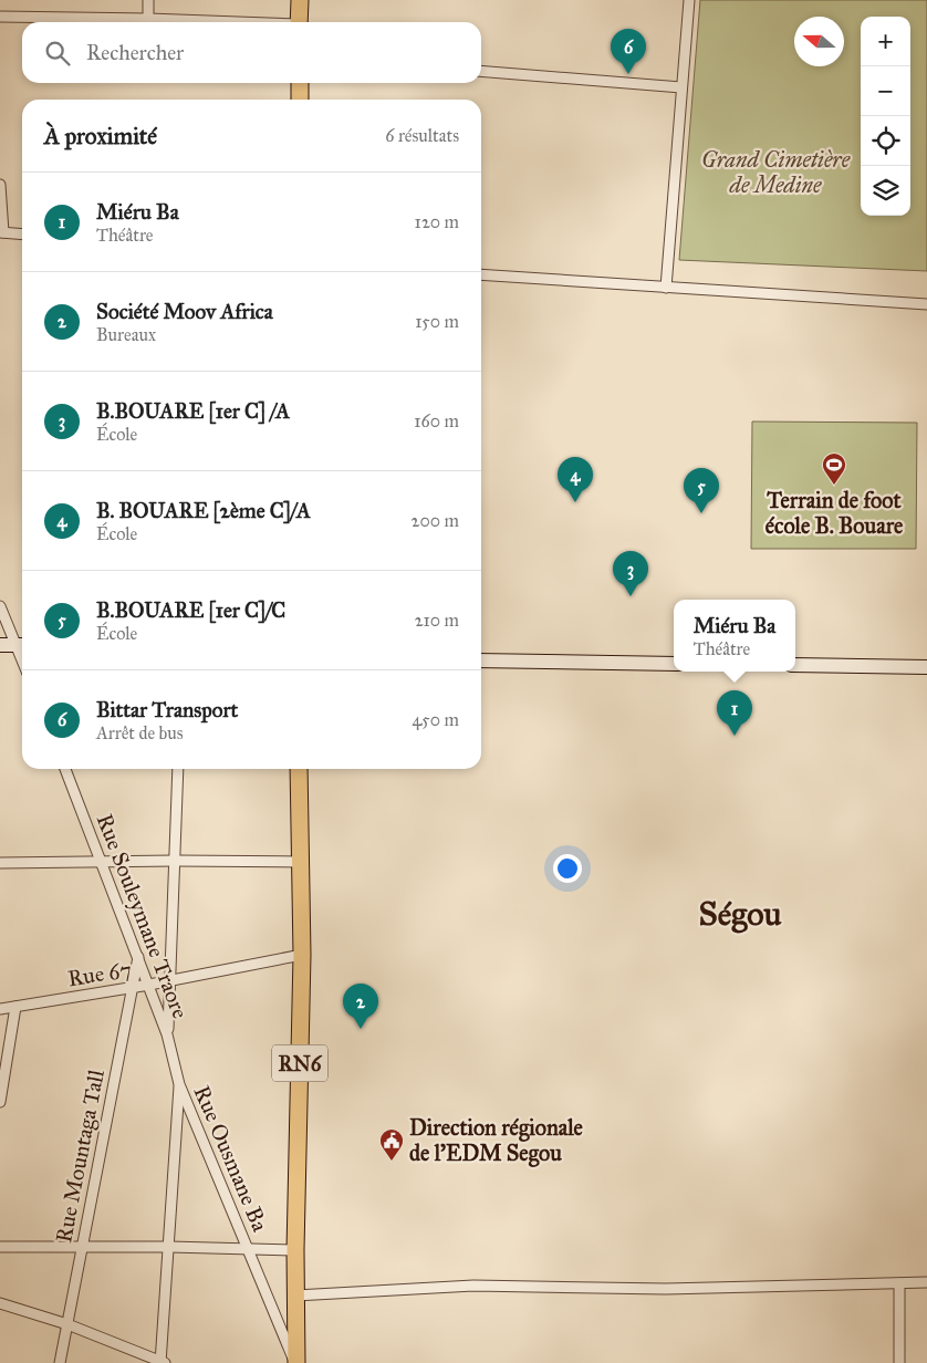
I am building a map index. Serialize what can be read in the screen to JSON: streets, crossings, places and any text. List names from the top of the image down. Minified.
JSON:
{"streets":{"highway":["RN6"],"street":["Rue Souleymane Traore","Rue 67","Rue Mountaga Tall","Rue Ousmane Ba"]},"crossings":[["Rue Souleymane Traore","Rue 67"],["Rue Souleymane Traore","Rue Mountaga Tall"],["Rue Souleymane Traore","Rue Ousmane Ba"],["Rue 67","RN6"],["Rue 67","Rue Mountaga Tall"],["RN6","Rue Ousmane Ba"],["Rue Mountaga Tall","Rue Ousmane Ba"]],"districts":["Ségou"],"parks":["Grand Cimetière de Medine"],"places":{"sports":["Terrain de foot école B. Bouare"],"public building":["Direction régionale de l'EDM Segou"]},"north":"left","page":{"map_buttons":["+","−"],"search":"Rechercher","pins":["6","4","5","3","1","2"],"heading":["À proximité","6 résultats"],"list":[{"mark":"1","name":"Miéru Ba","note":"Théâtre","value":"120 m"},{"mark":"2","name":"Société Moov Africa","note":"Bureaux","value":"150 m"},{"mark":"3","name":"B.BOUARE [1er C] /A","note":"École","value":"160 m"},{"mark":"4","name":"B. BOUARE [2ème C]/A","note":"École","value":"200 m"},{"mark":"5","name":"B.BOUARE [1er C]/C","note":"École","value":"210 m"},{"mark":"6","name":"Bittar Transport","note":"Arrêt de bus","value":"450 m"}],"popup":["Miéru Ba","Théâtre"]}}
